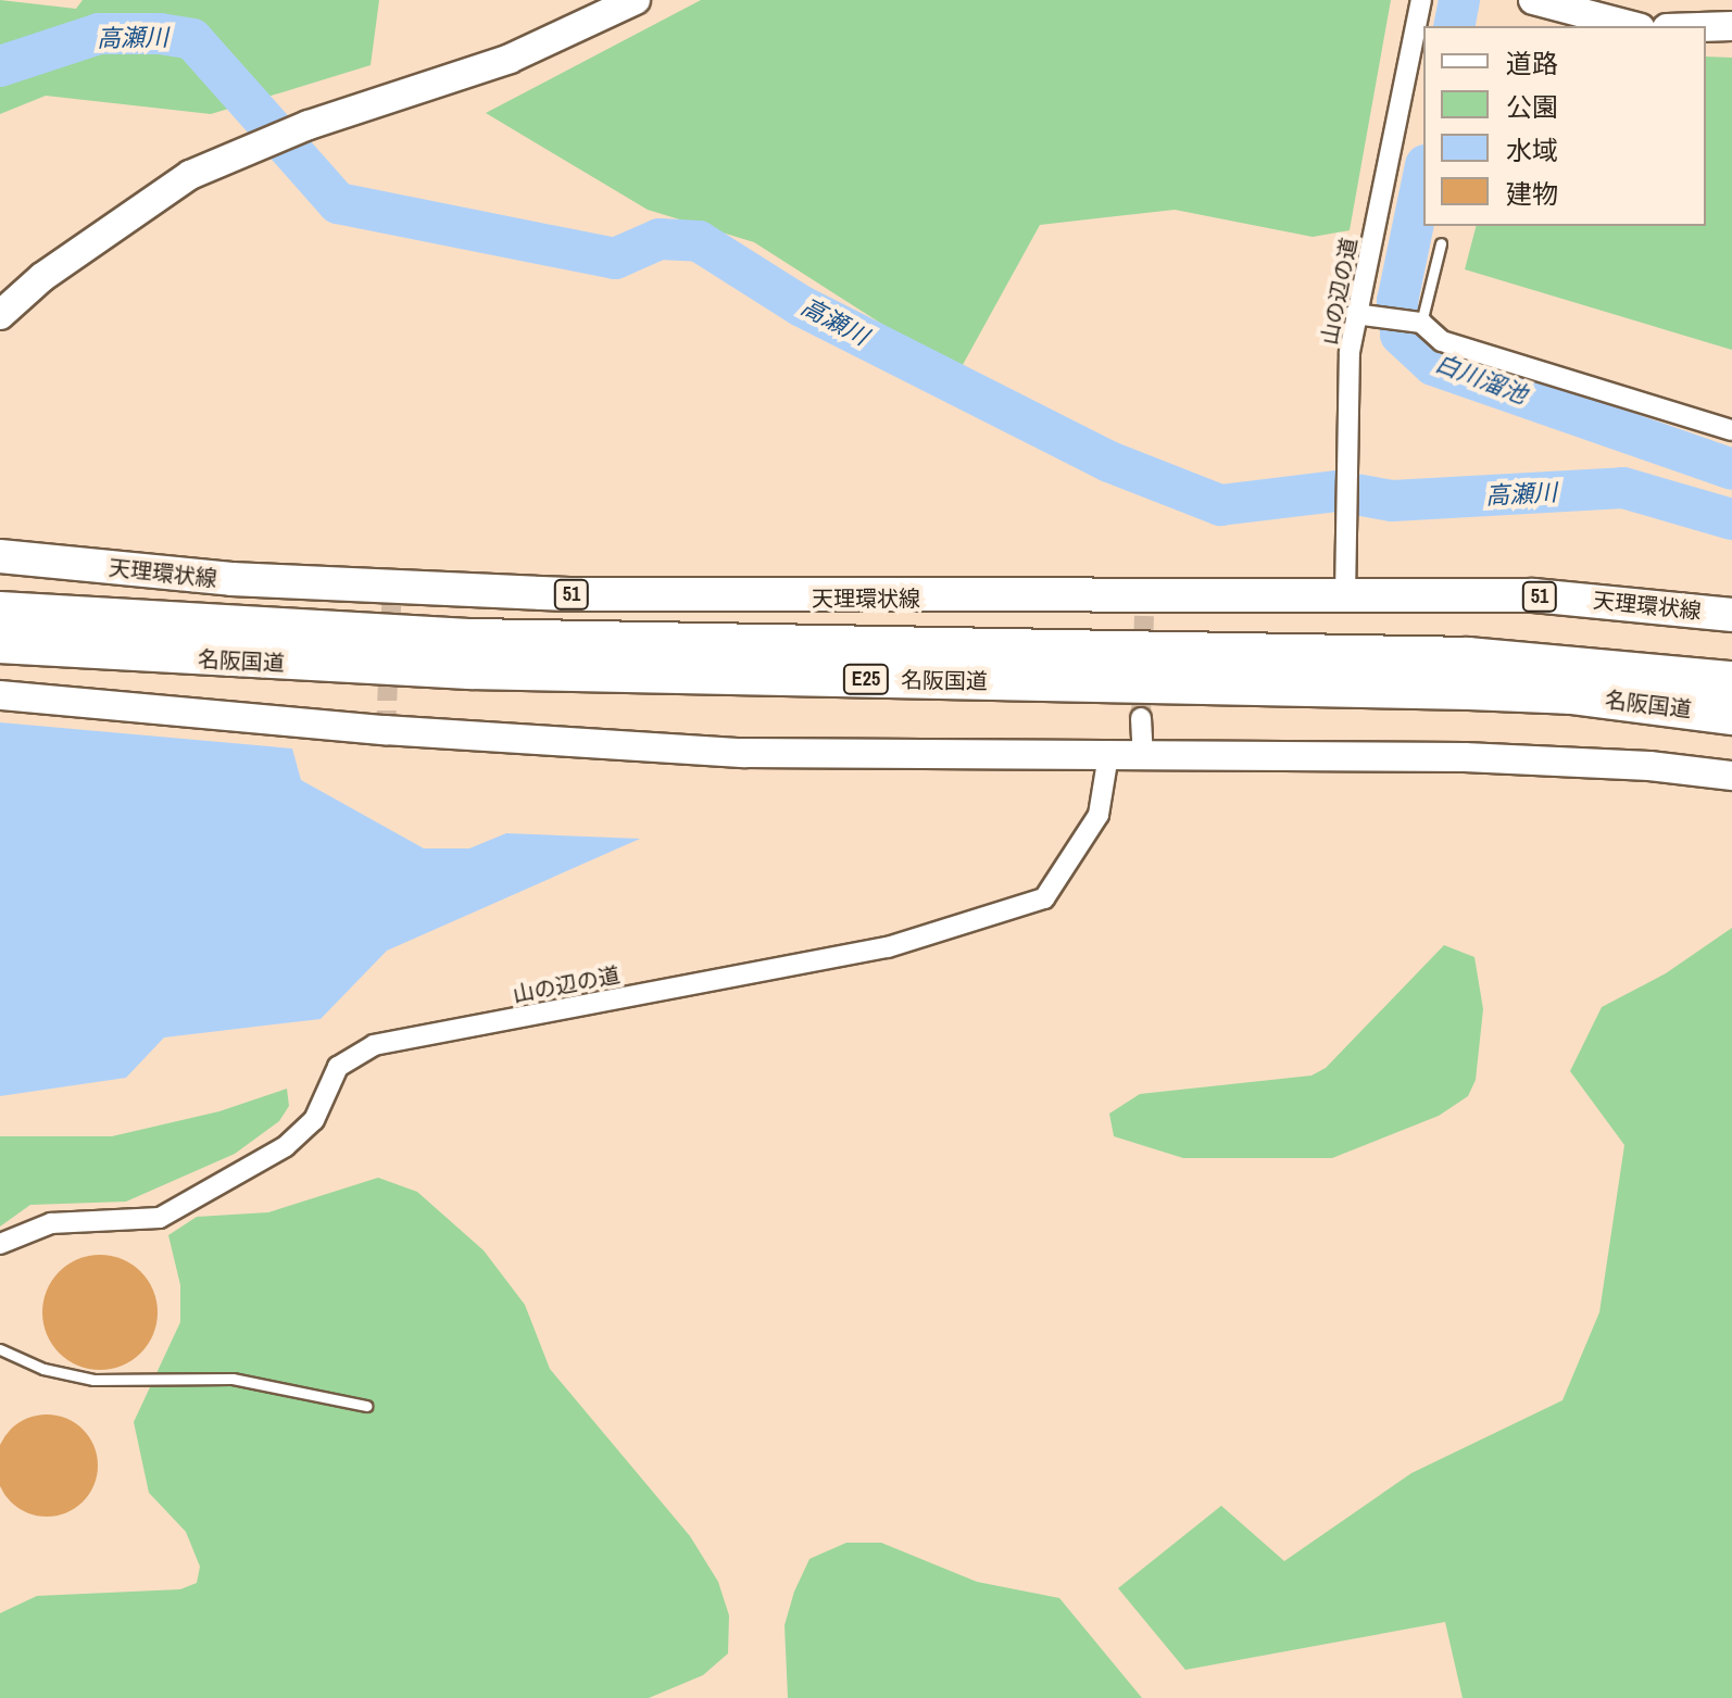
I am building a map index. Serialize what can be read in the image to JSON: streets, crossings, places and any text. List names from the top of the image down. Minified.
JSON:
{"streets":{"highway":["名阪国道","E25"],"main road":["天理環状線","51"],"street":["山の辺の道"]},"crossings":[["山の辺の道","天理環状線"]],"water":["高瀬川","白川溜池"],"legend":["道路","公園","水域","建物"]}
